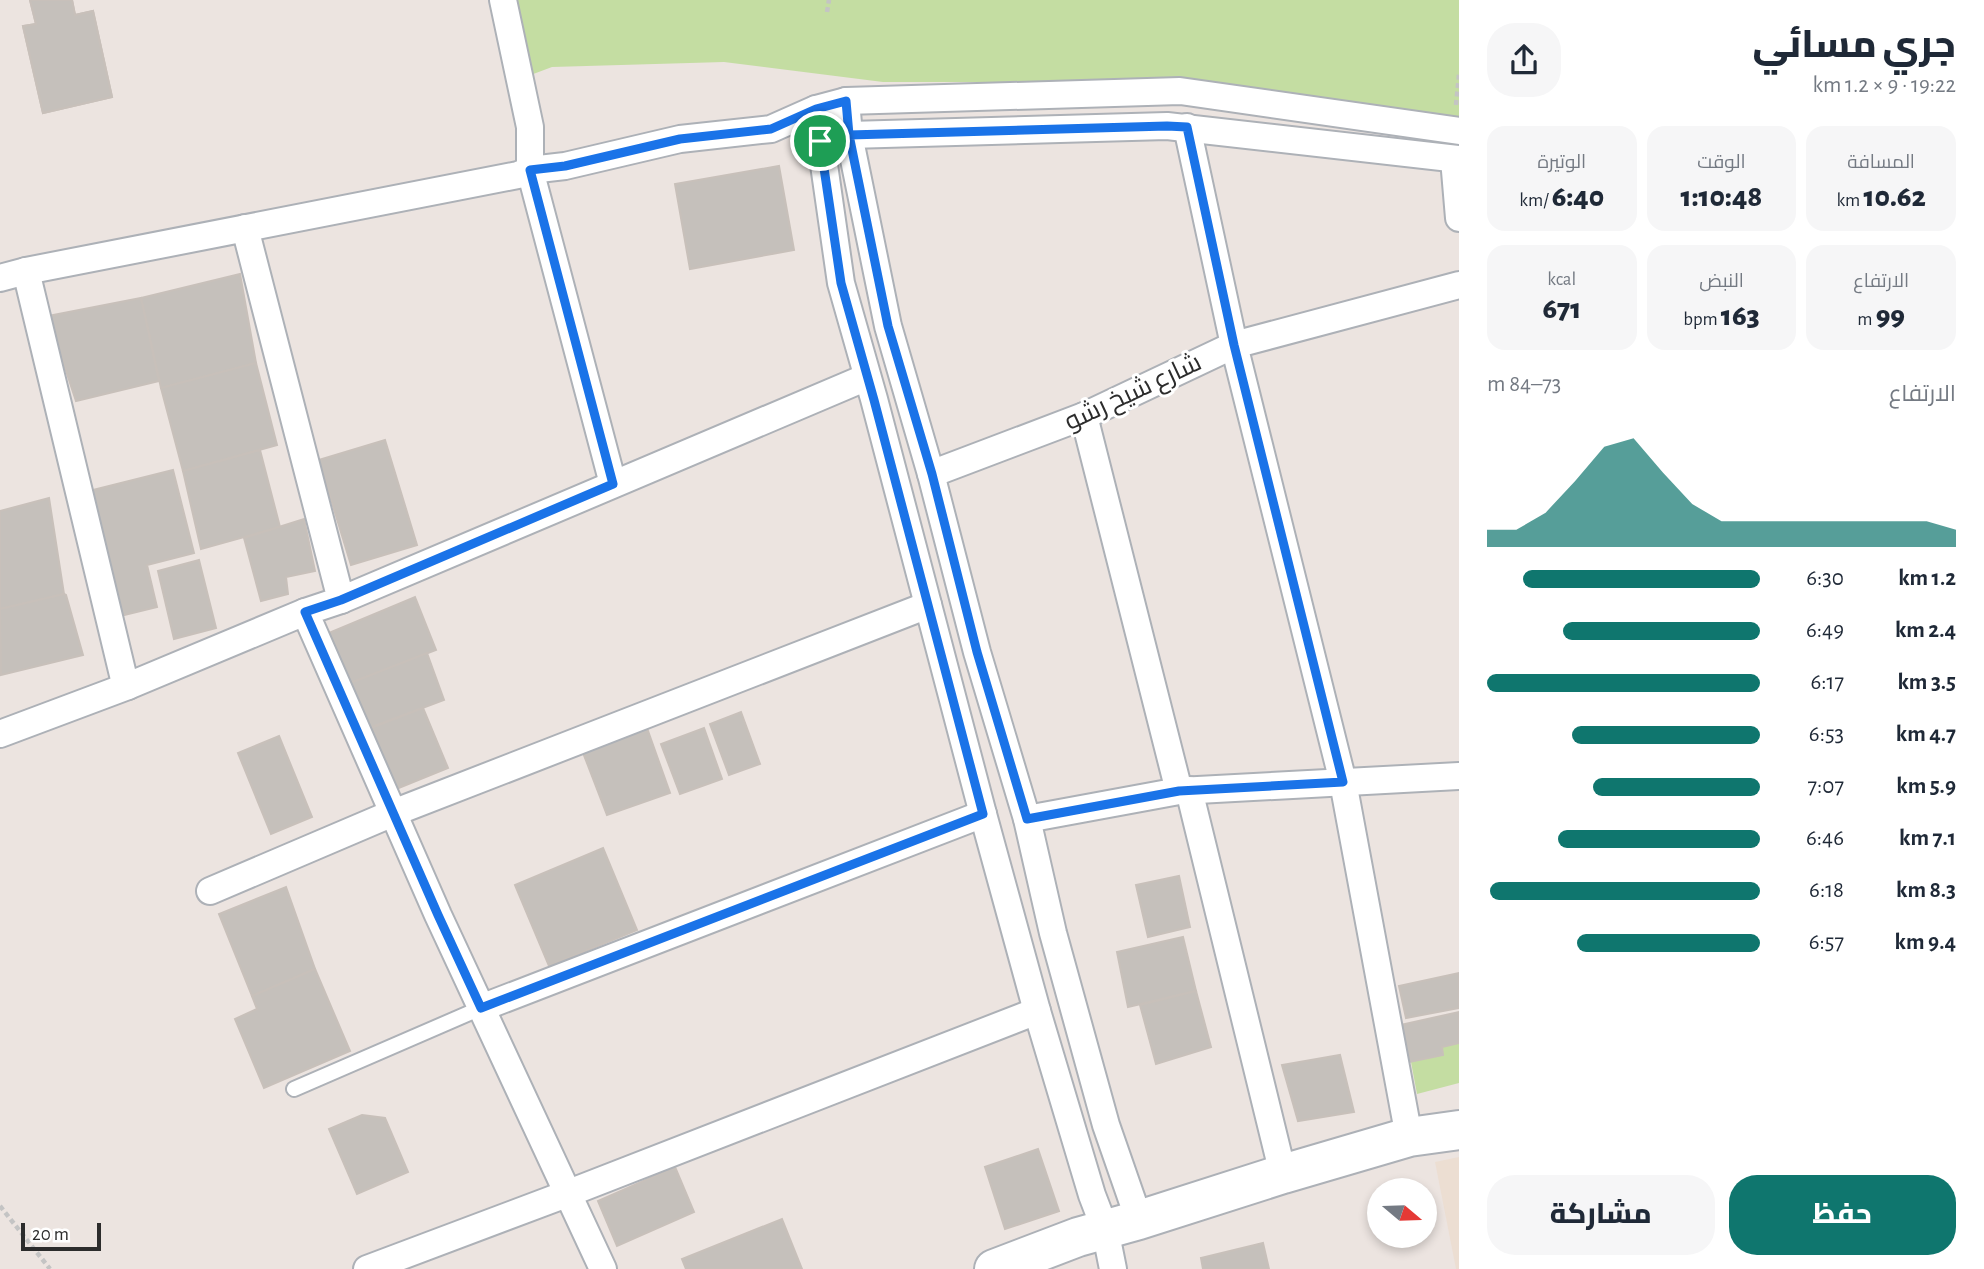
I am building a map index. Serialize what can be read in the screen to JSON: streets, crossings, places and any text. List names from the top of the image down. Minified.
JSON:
{"streets":{"street":["شارع شيخ رشو"]},"scale_bar":"20 m","north":"right","page":{"heading":["جري مسائي","19:22 · 9 × 1.2 km"],"stats":[["المسافة","10.62 km"],["الوقت","1:10:48"],["الوتيرة","6:40 /km"],["الارتفاع","99 m"],["النبض","163 bpm"],["kcal","671"]],"chart":["الارتفاع","73–84 m"],"list":[{"name":"1.2 km","note":"6:30"},{"name":"2.4 km","note":"6:49"},{"name":"3.5 km","note":"6:17"},{"name":"4.7 km","note":"6:53"},{"name":"5.9 km","note":"7:07"},{"name":"7.1 km","note":"6:46"},{"name":"8.3 km","note":"6:18"},{"name":"9.4 km","note":"6:57"}],"buttons":["حفظ","مشاركة"],"scale":"20 m"}}
